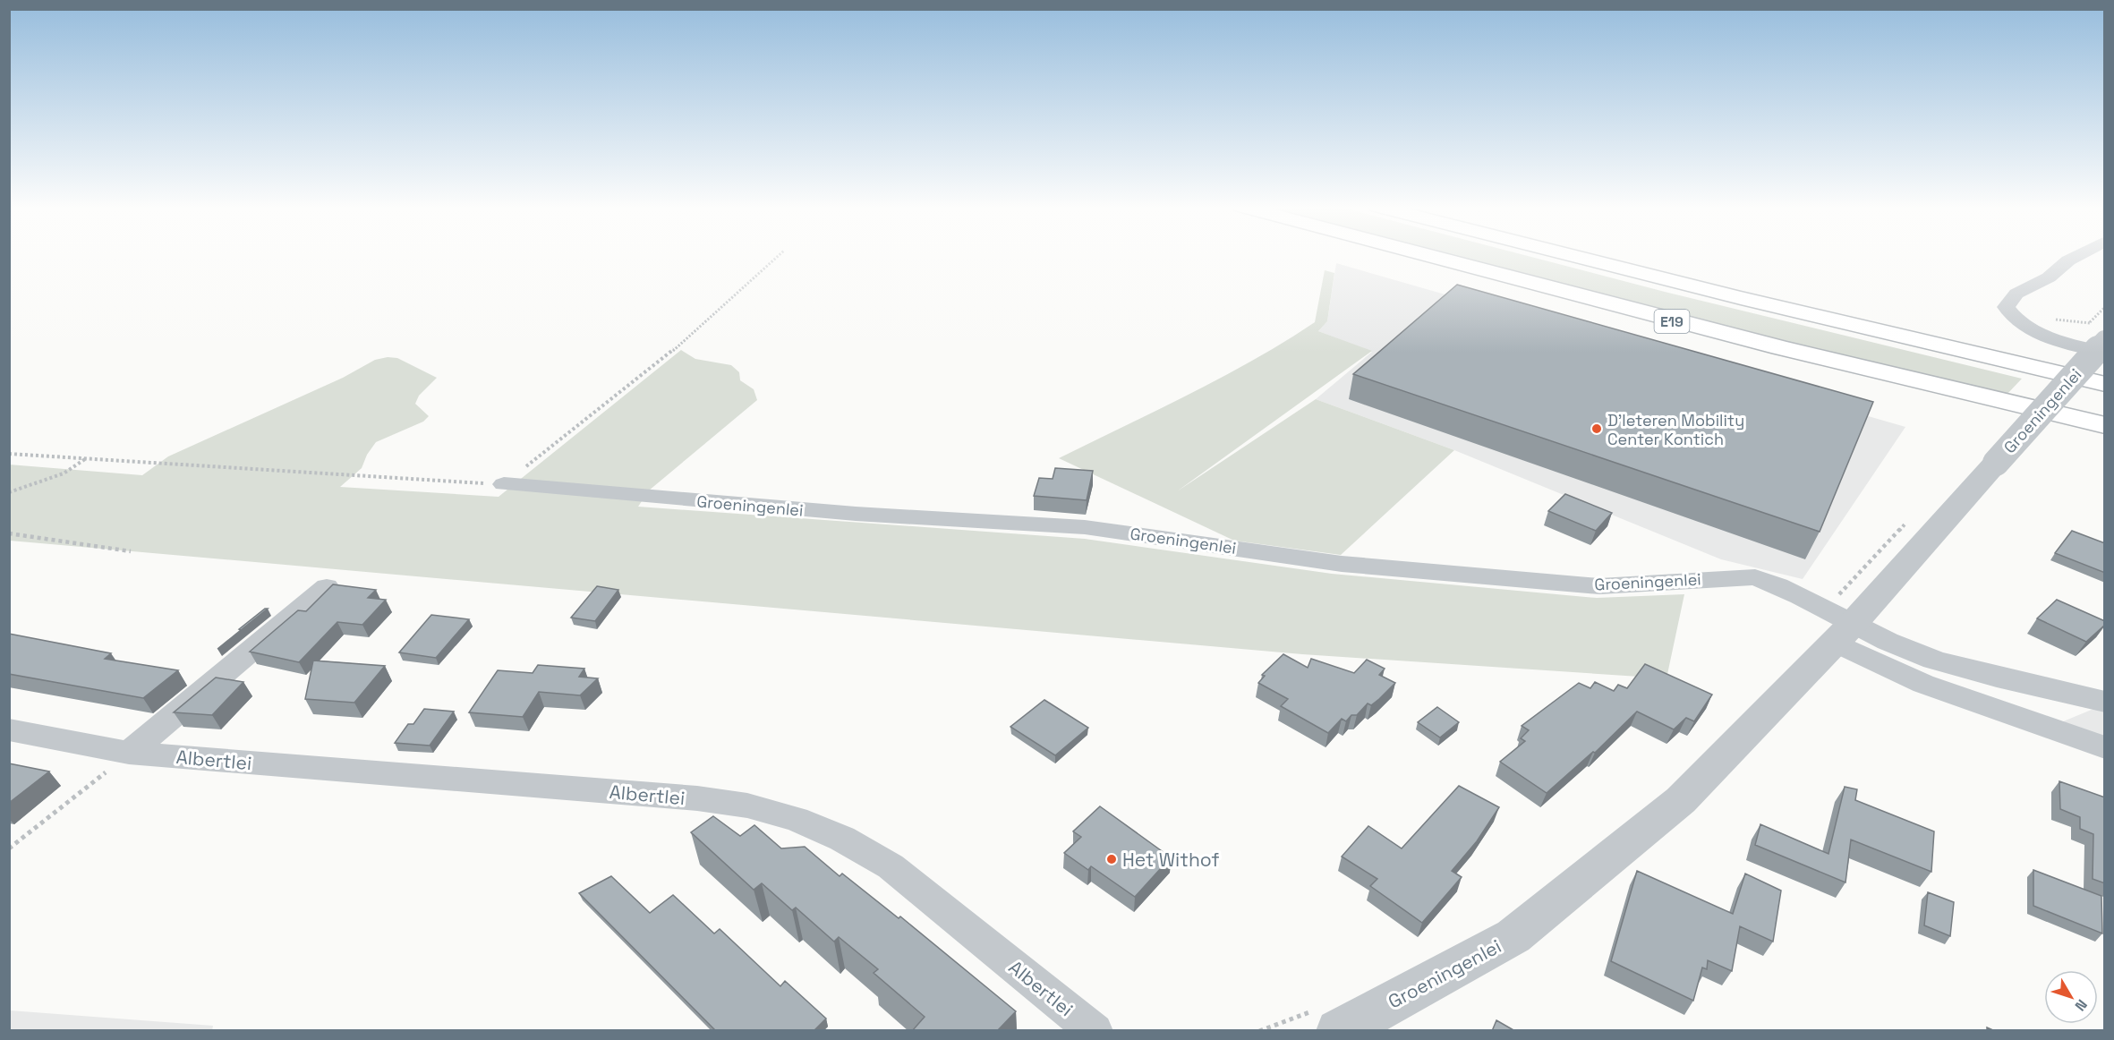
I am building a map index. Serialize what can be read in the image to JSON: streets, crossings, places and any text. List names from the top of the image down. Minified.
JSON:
{"streets":{"highway":["E19"],"street":["Groeningenlei","Albertlei"]},"places":["D’Ieteren Mobility Center Kontich","Het Withof"],"north":"bottom right"}
